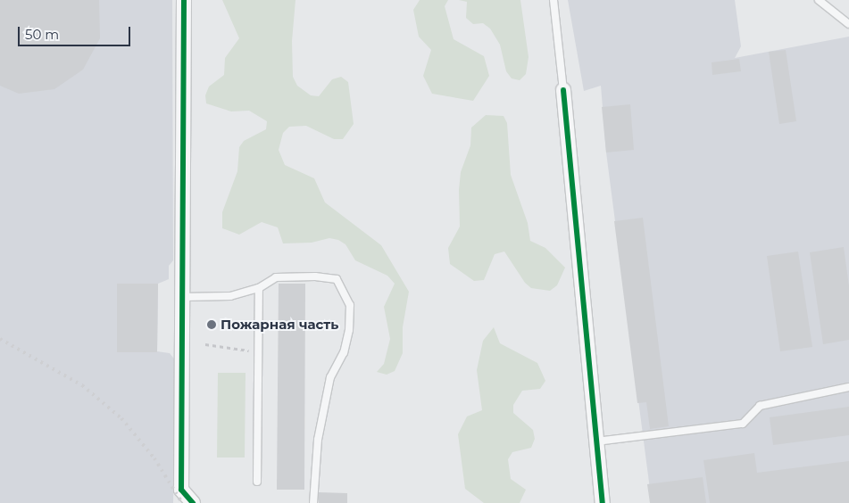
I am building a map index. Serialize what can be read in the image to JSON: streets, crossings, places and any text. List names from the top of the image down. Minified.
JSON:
{"places":["Пожарная часть"],"scale_bar":"50 m"}
